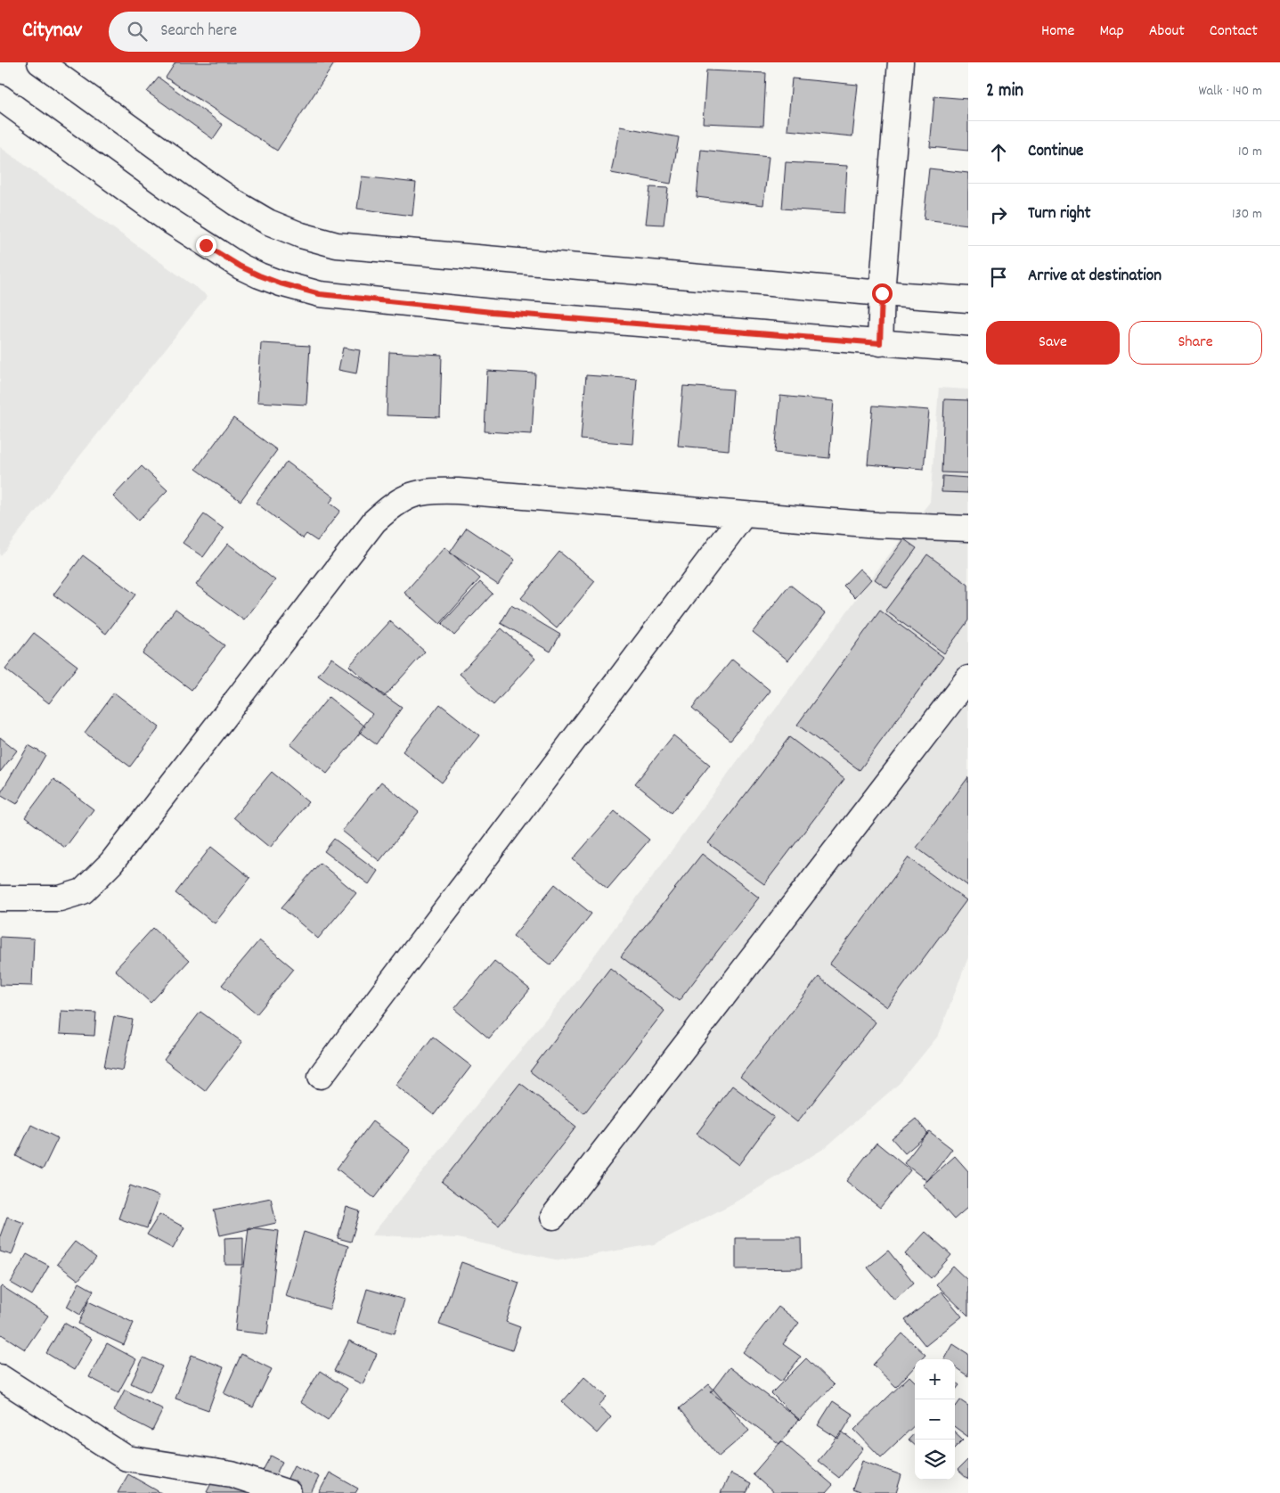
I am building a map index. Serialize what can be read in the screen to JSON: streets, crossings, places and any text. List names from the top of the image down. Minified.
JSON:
{"page":{"header":"Citynav","search":"Search here","nav":["Home","Map","About","Contact"],"heading":["2 min","Walk · 140 m"],"list":[["Continue","10 m"],["Turn right","130 m"],"Arrive at destination"],"buttons":["Save","Share"],"map_buttons":["+","−"]}}
